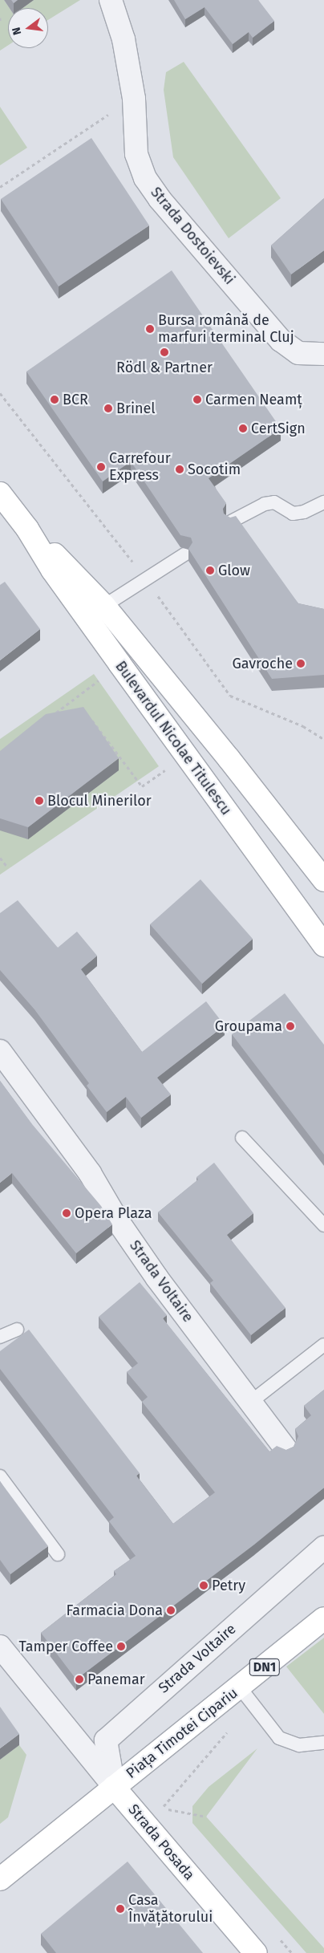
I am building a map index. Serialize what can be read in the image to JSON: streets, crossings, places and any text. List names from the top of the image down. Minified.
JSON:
{"streets":{"main road":["Bulevardul Nicolae Titulescu","DN1","Piața Timotei Cipariu","Strada Posada"],"street":["Strada Dostoievski","Strada Voltaire"]},"crossings":[["Strada Voltaire","DN1"],["Strada Voltaire","Piața Timotei Cipariu"],["Strada Voltaire","Strada Posada"],["DN1","Piața Timotei Cipariu"],["DN1","Strada Posada"],["Piața Timotei Cipariu","Strada Posada"]],"places":["Bursa română de marfuri terminal Cluj","Rödl & Partner","BCR","Carmen Neamț","Brinel","CertSign","Carrefour Express","Socotim","Glow","Gavroche","Blocul Minerilor","Groupama","Opera Plaza","Petry","Farmacia Dona","Tamper Coffee","Panemar","Casa Învățătorului"],"north":"left"}
